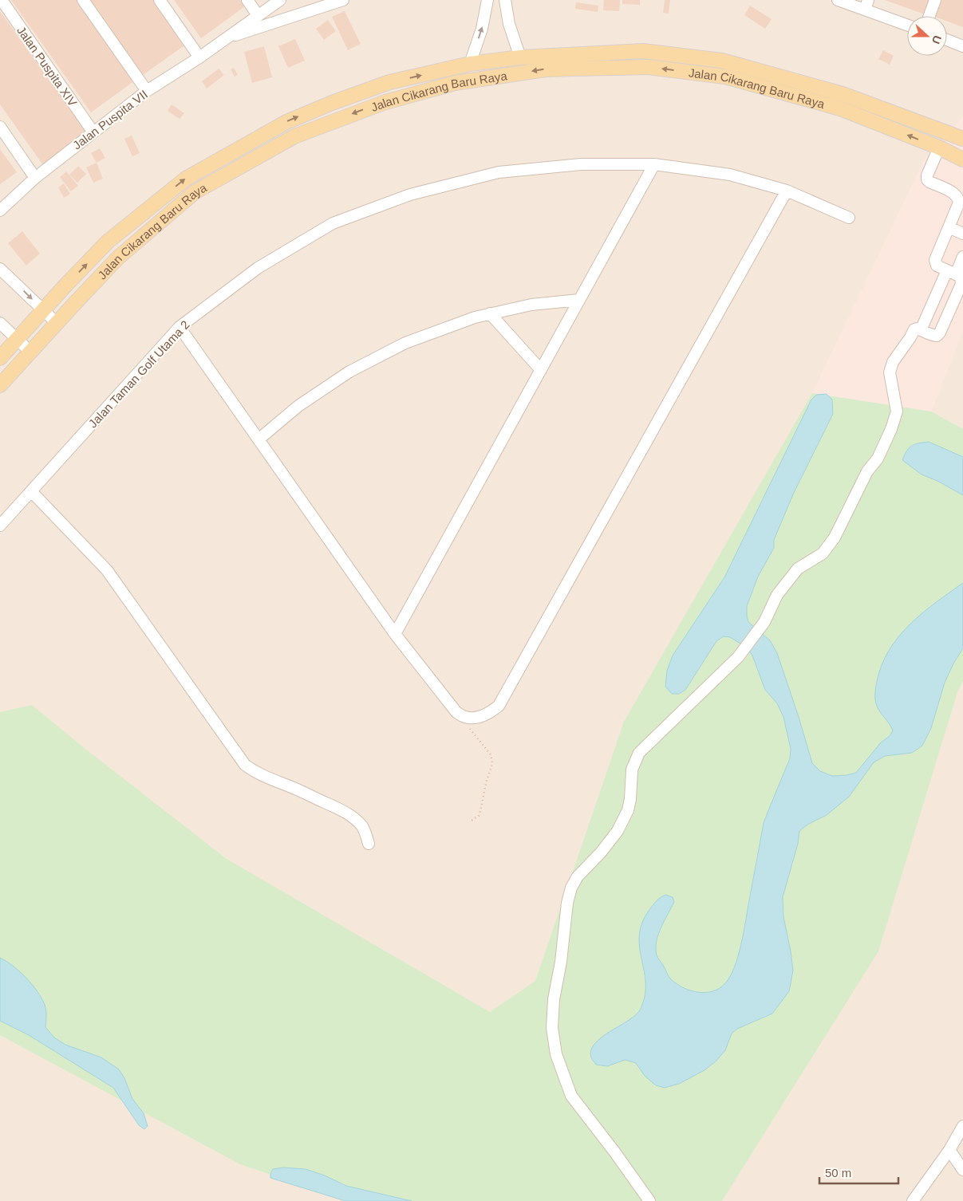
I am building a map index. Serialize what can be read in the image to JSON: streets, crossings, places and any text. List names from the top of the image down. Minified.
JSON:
{"streets":{"main road":["Jalan Cikarang Baru Raya"],"street":["Jalan Puspita XIV","Jalan Puspita VII","Jalan Taman Golf Utama 2"]},"crossings":[["Jalan Puspita XIV","Jalan Puspita VII"]],"scale_bar":"50 m","north":"right"}
